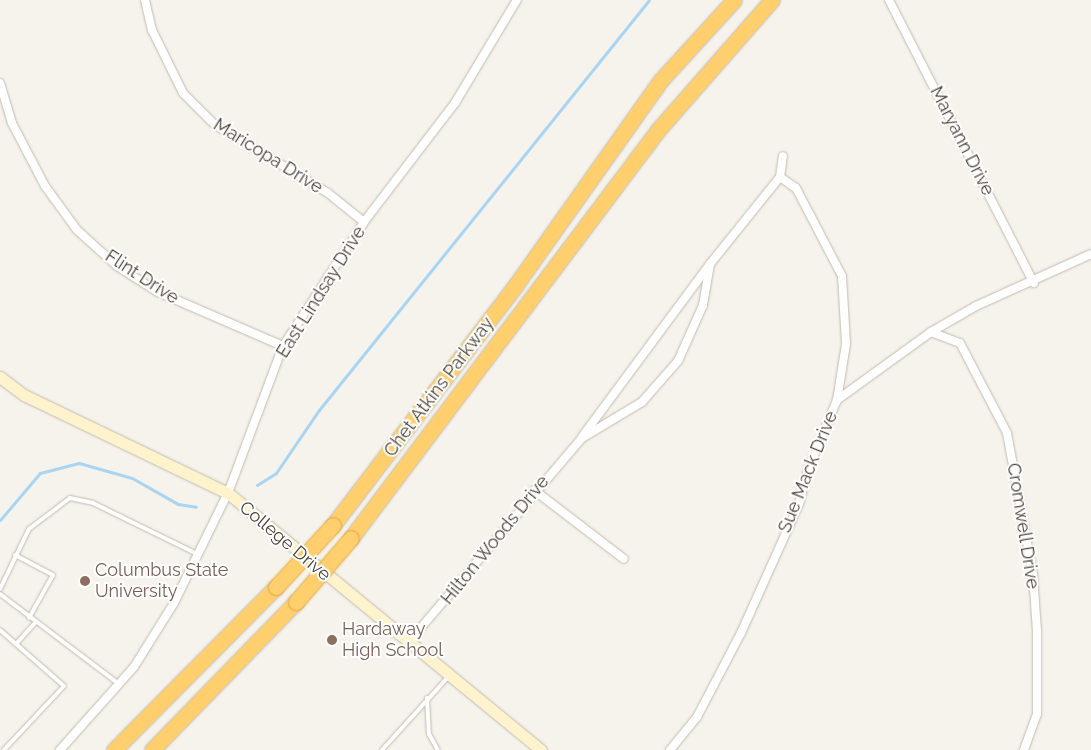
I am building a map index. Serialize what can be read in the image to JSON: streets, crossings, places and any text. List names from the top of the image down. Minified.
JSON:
{"streets":{"highway":["Chet Atkins Parkway"],"street":["Maryann Drive","Maricopa Drive","Flint Drive","East Lindsay Drive","Sue Mack Drive","Cromwell Drive","Hilton Woods Drive","College Drive"]},"crossings":[["Maryann Drive","Sue Mack Drive"],["Maricopa Drive","East Lindsay Drive"],["Flint Drive","East Lindsay Drive"],["East Lindsay Drive","College Drive"],["Sue Mack Drive","Cromwell Drive"],["Hilton Woods Drive","College Drive"]],"places":["Columbus State University","Hardaway High School"]}
